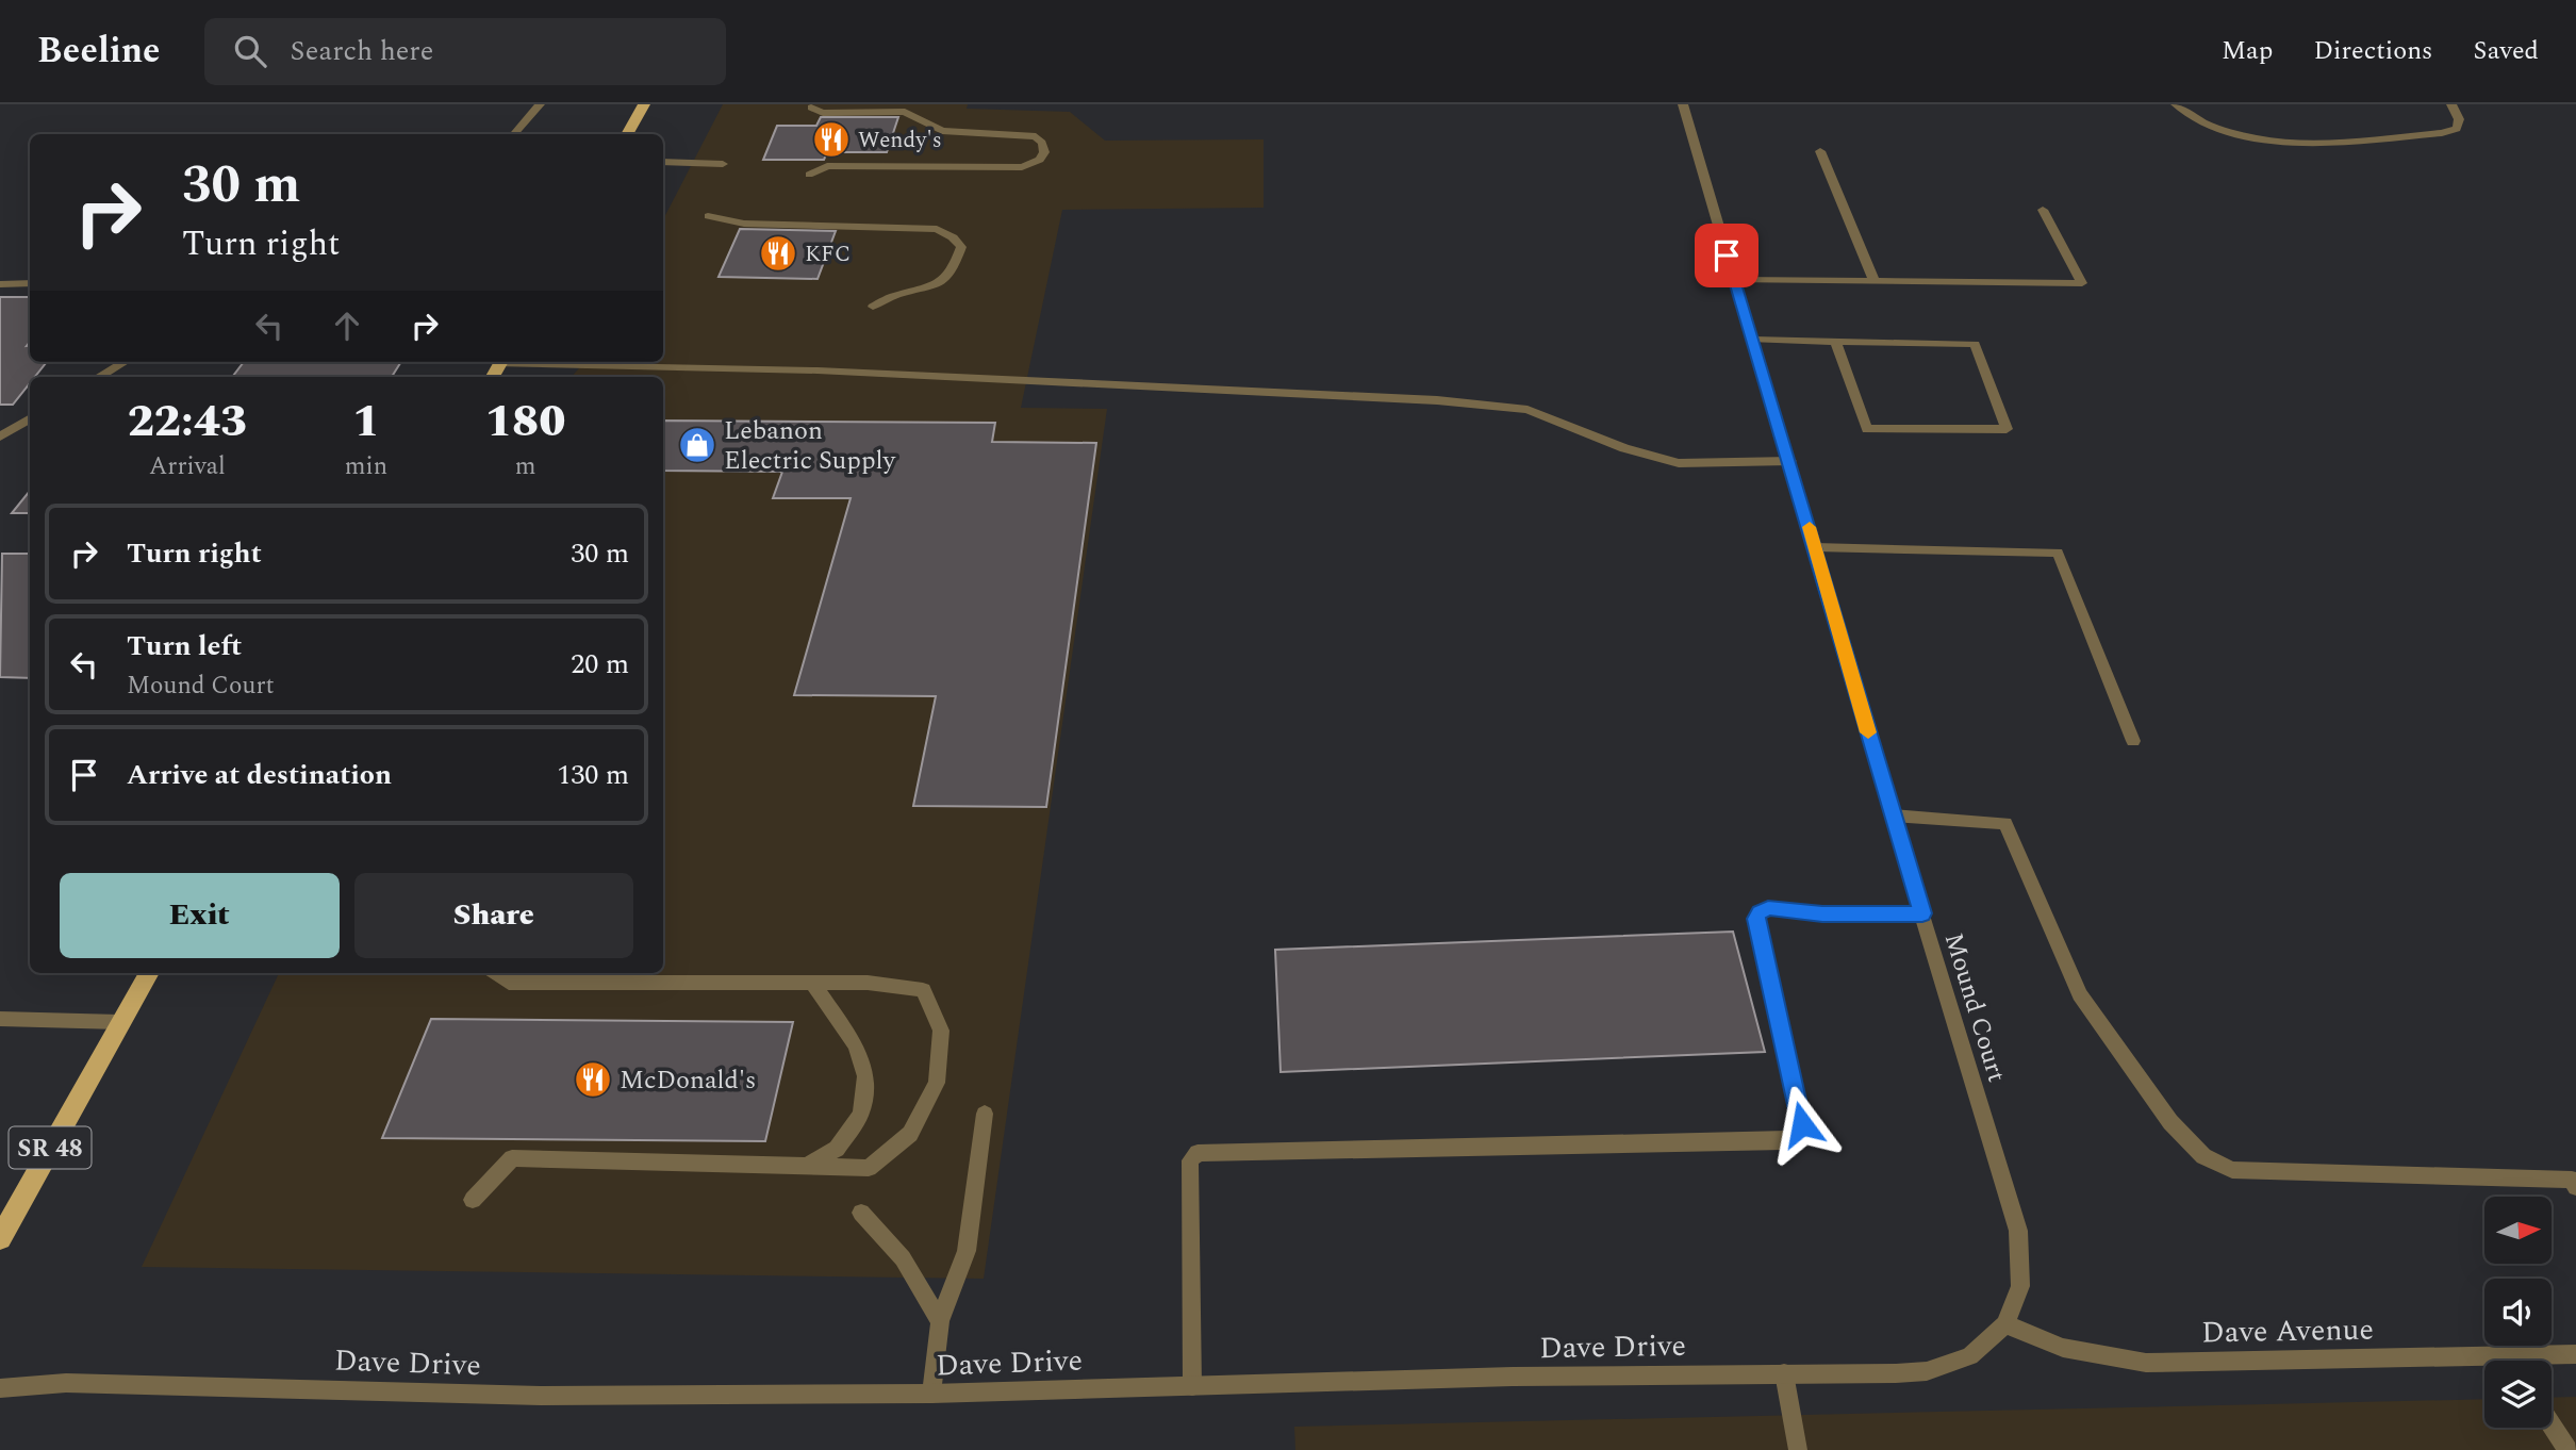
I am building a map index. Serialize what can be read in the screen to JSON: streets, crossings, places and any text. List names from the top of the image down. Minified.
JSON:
{"streets":{"main road":["SR 48"],"street":["Mound Court","Dave Avenue","Dave Drive"]},"crossings":[["Mound Court","Dave Avenue"],["Mound Court","Dave Drive"],["Dave Avenue","Dave Drive"]],"places":{"restaurant":["Wendy's","KFC","McDonald's"],"shop":["Lebanon Electric Supply"]},"north":"right","page":{"header":"Beeline","search":"Search here","nav":["Map","Directions","Saved"],"turn":["30 m","Turn right"],"eta":["22:43","Arrival","1","min","180","m"],"list":[{"name":"Turn right","value":"30 m"},{"name":"Turn left","note":"Mound Court","value":"20 m"},{"name":"Arrive at destination","value":"130 m"}],"buttons":["Exit","Share"]}}
